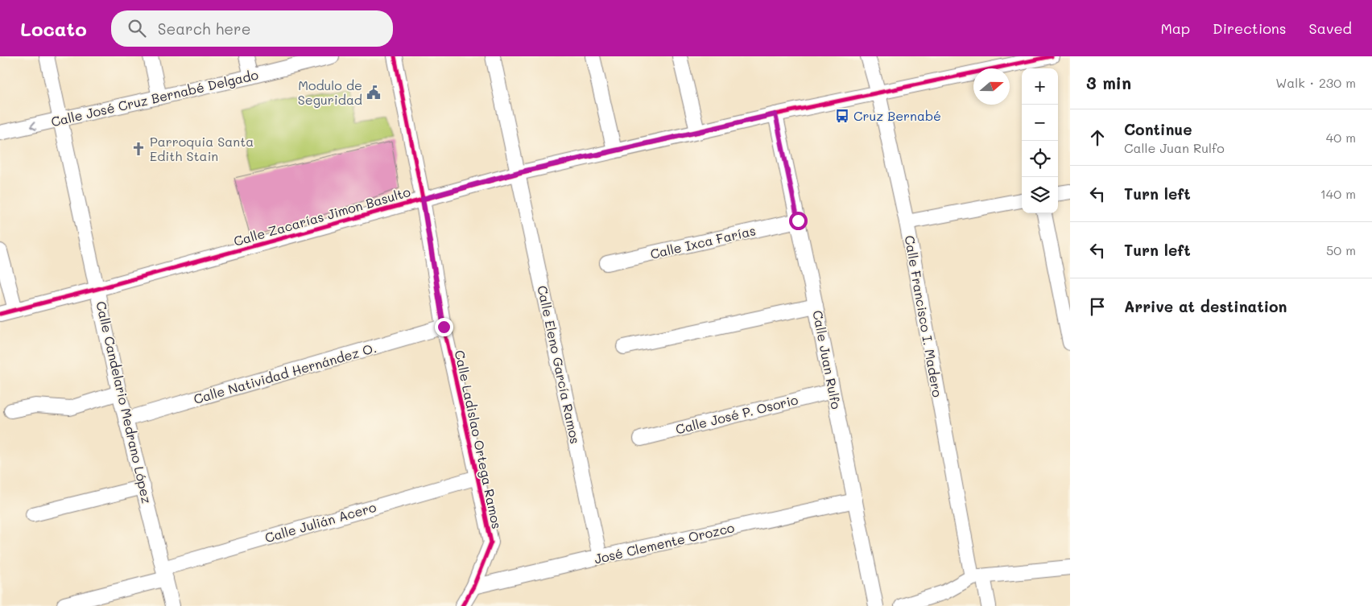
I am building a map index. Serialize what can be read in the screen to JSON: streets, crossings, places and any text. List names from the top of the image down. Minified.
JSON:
{"streets":{"street":["Calle José Cruz Bernabé Delgado","Calle Zacarías Jimon Basulto","Calle Ixca Farías","Calle Francisco I. Madero","Calle Juan Rulfo","Calle Eleno García Ramos","Calle Natividad Hernández O.","Calle Candelario Medrano López","Calle José P. Osorio","Calle Ladislao Ortega Ramos","Calle Julián Acero","José Clemente Orozco"]},"crossings":[["Calle José Cruz Bernabé Delgado","Calle Candelario Medrano López"],["Calle Zacarías Jimon Basulto","Calle Francisco I. Madero"],["Calle Zacarías Jimon Basulto","Calle Juan Rulfo"],["Calle Zacarías Jimon Basulto","Calle Eleno García Ramos"],["Calle Zacarías Jimon Basulto","Calle Candelario Medrano López"],["Calle Zacarías Jimon Basulto","Calle Ladislao Ortega Ramos"],["Calle Ixca Farías","Calle Juan Rulfo"],["Calle Juan Rulfo","Calle José P. Osorio"],["Calle Juan Rulfo","José Clemente Orozco"],["Calle Eleno García Ramos","José Clemente Orozco"],["Calle Natividad Hernández O.","Calle Candelario Medrano López"],["Calle Natividad Hernández O.","Calle Ladislao Ortega Ramos"],["Calle Candelario Medrano López","Calle Julián Acero"],["Calle Ladislao Ortega Ramos","Calle Julián Acero"],["Calle Ladislao Ortega Ramos","José Clemente Orozco"]],"places":{"public building":["Modulo de Seguridad"],"bus stop":["Cruz Bernabé"],"church":["Parroquia Santa Edith Stain"]},"north":"right","page":{"header":"Locato","search":"Search here","nav":["Map","Directions","Saved"],"heading":["3 min","Walk · 230 m"],"map_buttons":["+","−"],"list":[["Continue","Calle Juan Rulfo","40 m"],["Turn left","140 m"],["Turn left","50 m"],"Arrive at destination"]}}
